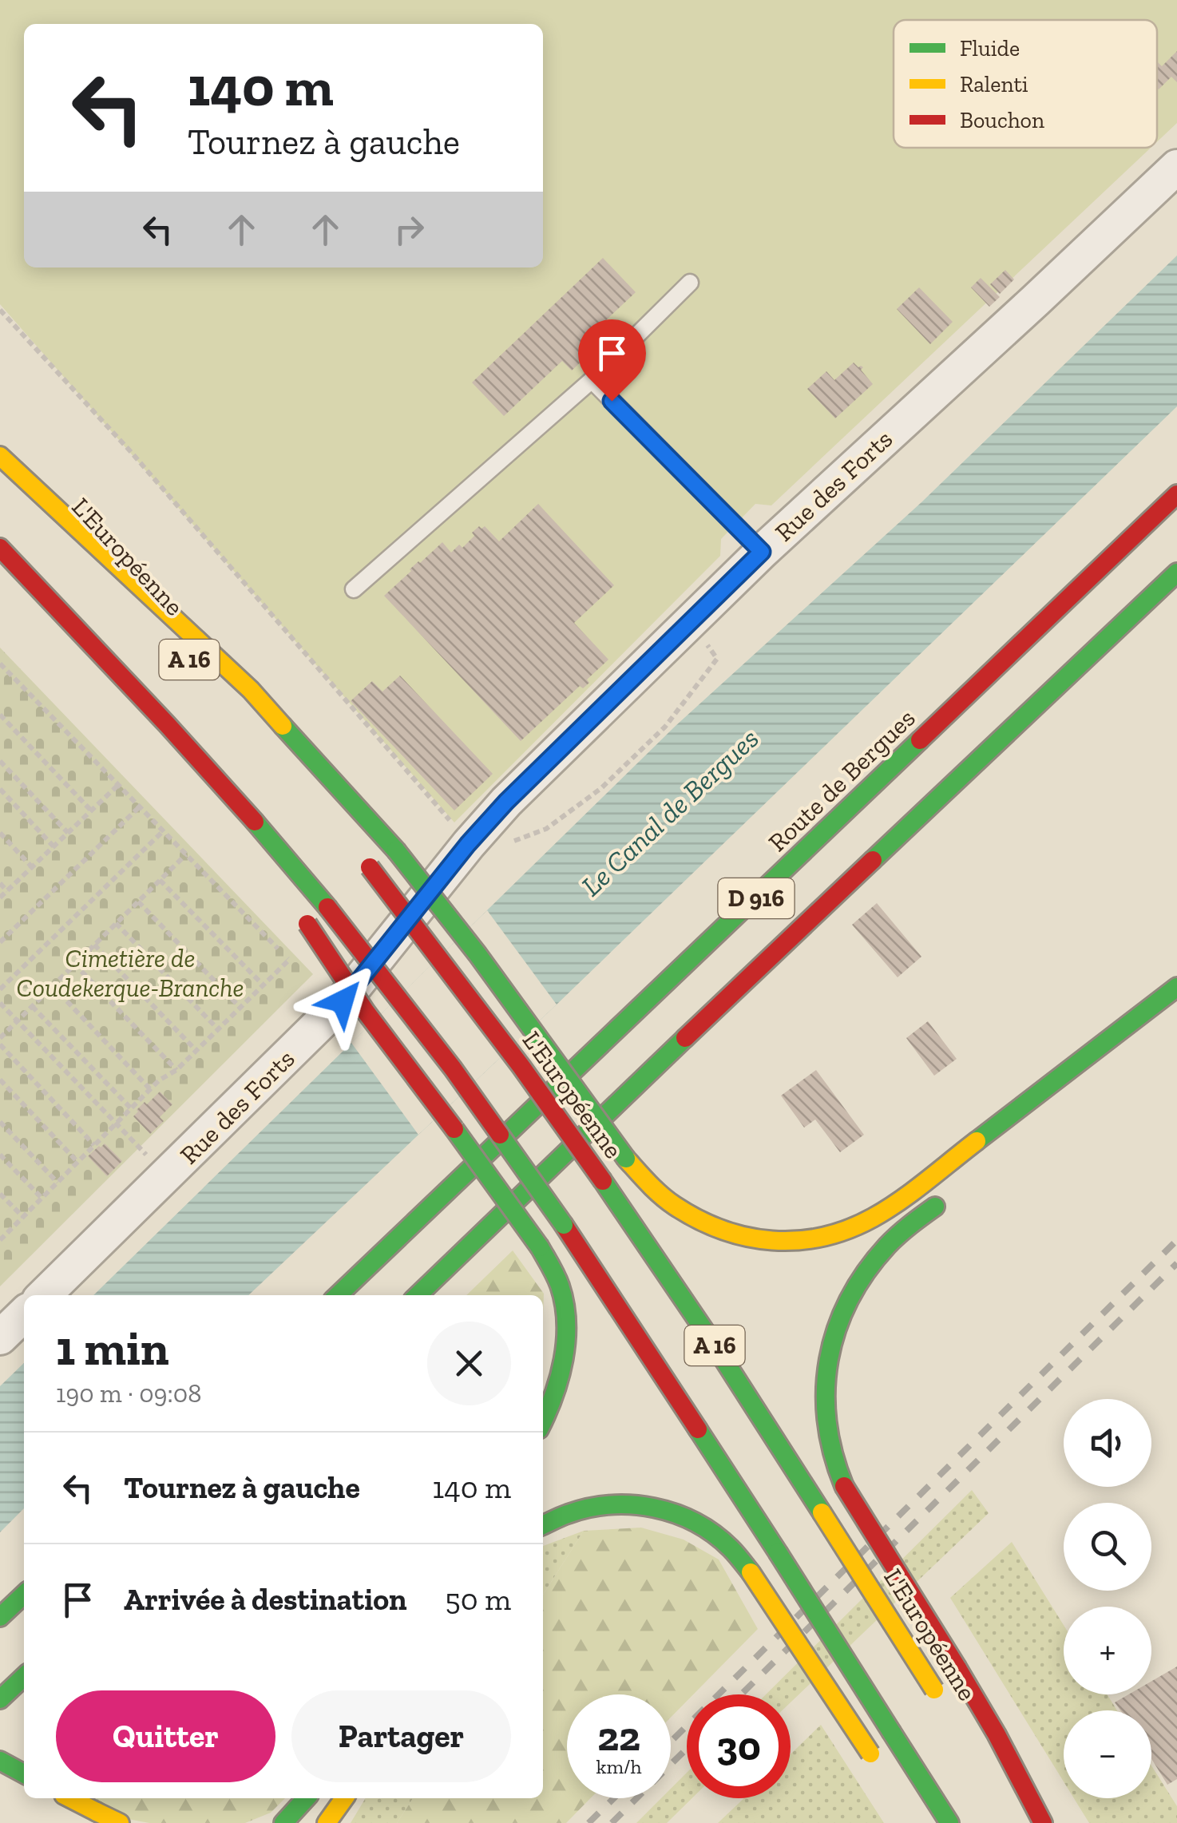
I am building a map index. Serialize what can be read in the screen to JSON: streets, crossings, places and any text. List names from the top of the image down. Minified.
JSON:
{"streets":{"main road":["L'Européenne","A 16","Route de Bergues","D 916"],"street":["Rue des Forts"]},"water":["Le Canal de Bergues"],"parks":["Cimetière de Coudekerque-Branche"],"legend":["Fluide","Ralenti","Bouchon"],"page":{"turn":["140 m","Tournez à gauche"],"heading":["1 min","190 m · 09:08"],"map_buttons":["+","−"],"list":[{"name":"Tournez à gauche","value":"140 m"},{"name":"Arrivée à destination","value":"50 m"}],"buttons":["Quitter","Partager"],"speed":"22 km/h","limit":"30"}}
